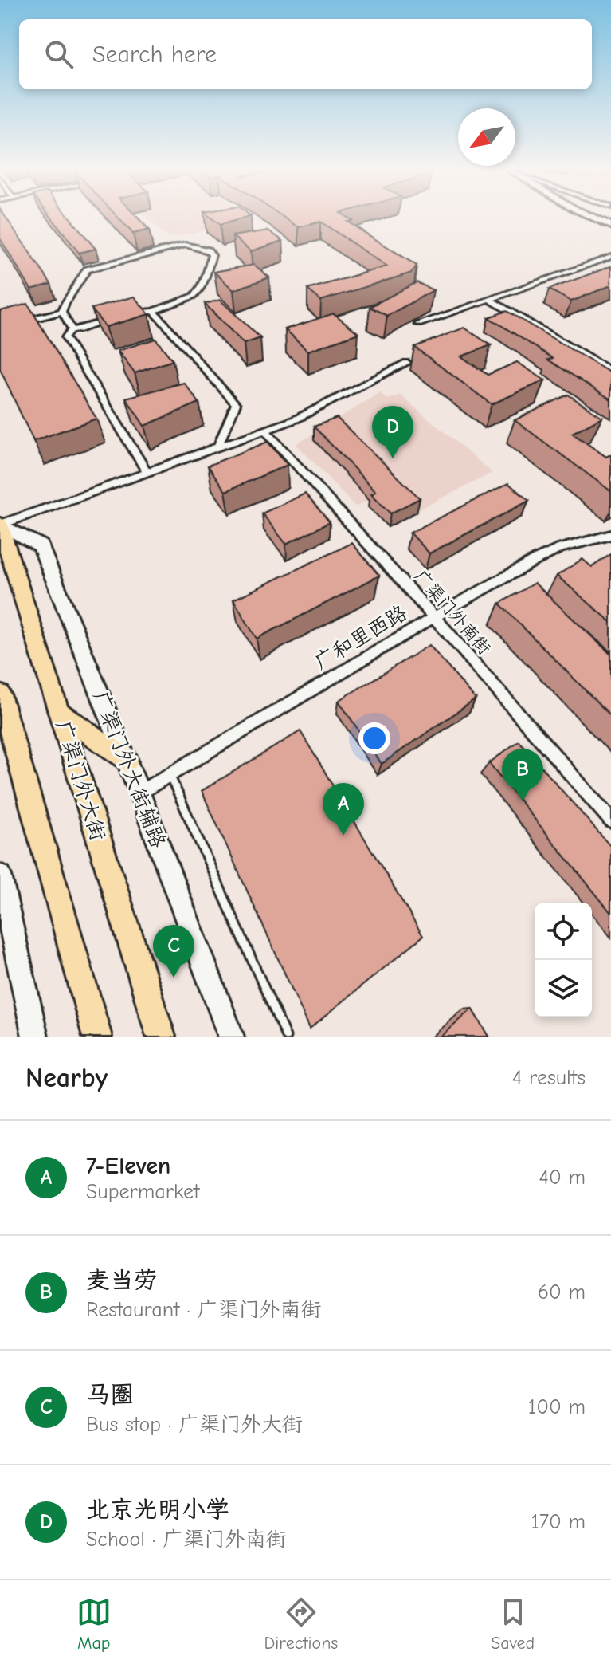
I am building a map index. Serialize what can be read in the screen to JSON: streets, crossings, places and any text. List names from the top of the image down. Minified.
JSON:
{"streets":{"main road":["广渠门外大街"],"street":["广渠门外南街","广和里西路","广渠门外大街辅路"]},"crossings":[["广渠门外南街","广和里西路"],["广和里西路","广渠门外大街辅路"],["广渠门外大街辅路","广渠门外大街"]],"north":"bottom left","page":{"search":"Search here","pins":["D","B","A","C"],"heading":["Nearby","4 results"],"list":[{"mark":"A","name":"7-Eleven","note":"Supermarket","value":"40 m"},{"mark":"B","name":"麦当劳","note":"Restaurant · 广渠门外南街","value":"60 m"},{"mark":"C","name":"马圈","note":"Bus stop · 广渠门外大街","value":"100 m"},{"mark":"D","name":"北京光明小学","note":"School · 广渠门外南街","value":"170 m"}],"nav":["Map","Directions","Saved"]}}
